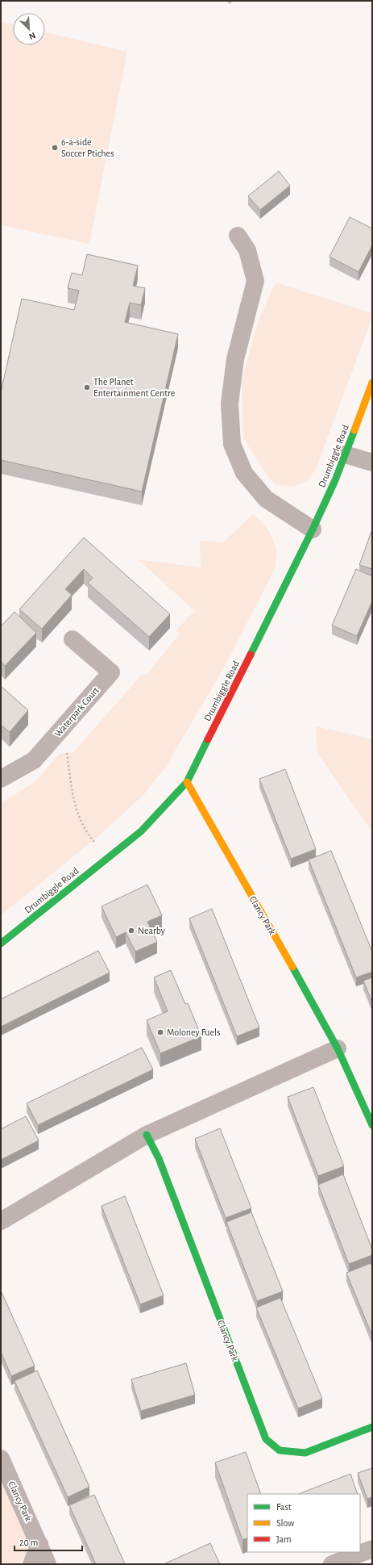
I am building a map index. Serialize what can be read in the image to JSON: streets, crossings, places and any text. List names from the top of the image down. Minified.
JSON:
{"streets":{"street":["Drumbiggle Road","Waterpark Court","Clancy Park"]},"crossings":[["Drumbiggle Road","Clancy Park"]],"places":["6-a-side Soccer Ptiches","The Planet Entertainment Centre","Nearby","Moloney Fuels"],"legend":["Fast","Slow","Jam"],"scale_bar":"20 m","north":"bottom right"}
